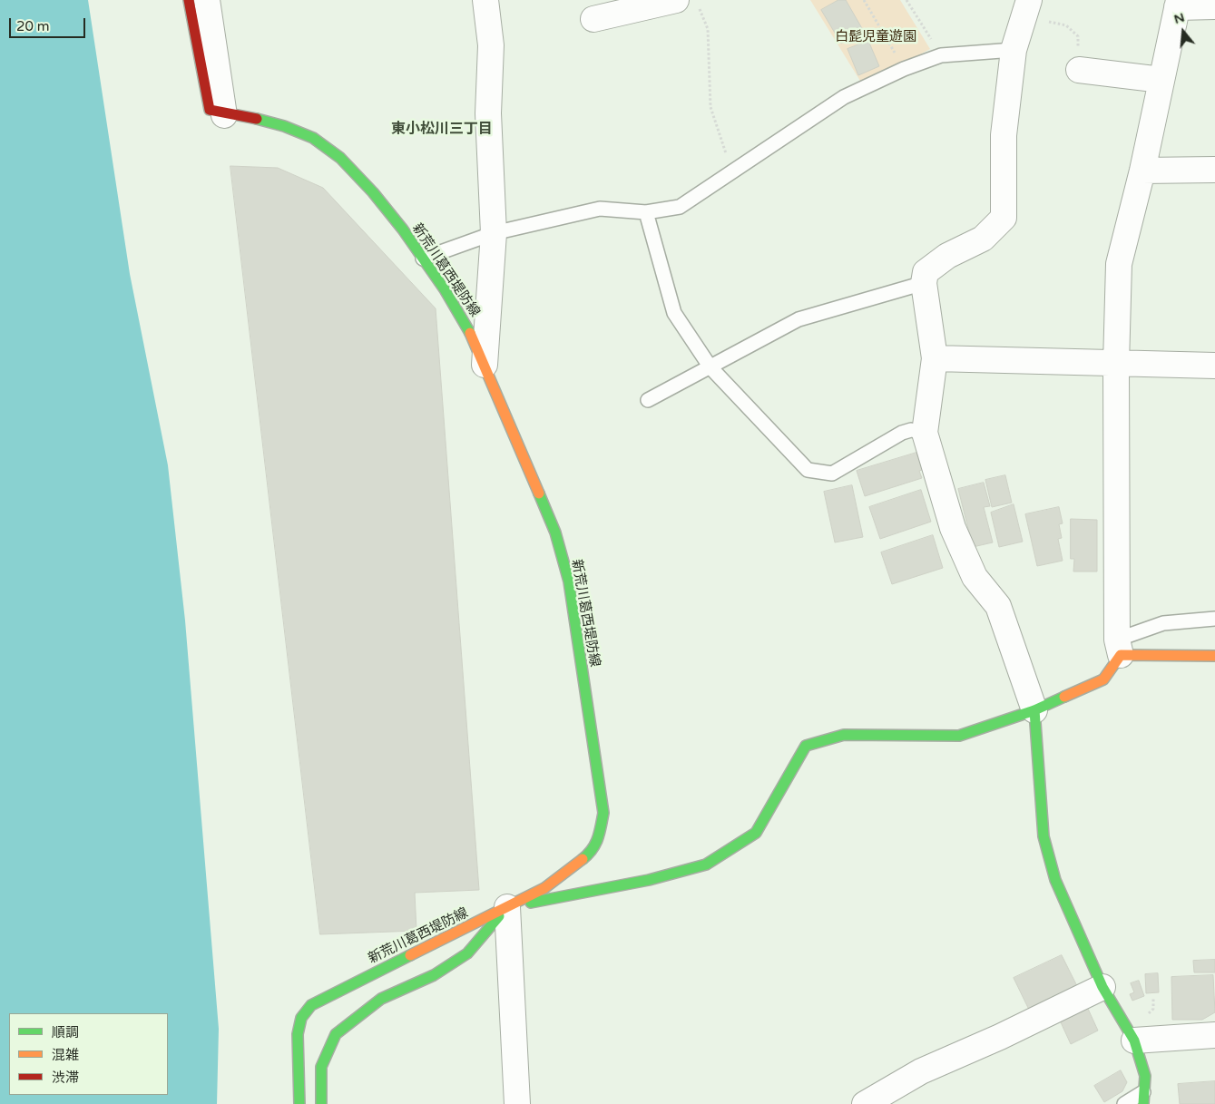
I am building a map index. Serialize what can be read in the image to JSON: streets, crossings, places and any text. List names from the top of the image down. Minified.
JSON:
{"streets":{"street":["新荒川葛西堤防線"]},"districts":["東小松川三丁目"],"parks":["白髭児童遊園"],"legend":["順調","混雑","渋滞"],"scale_bar":"20 m","north":"top"}
